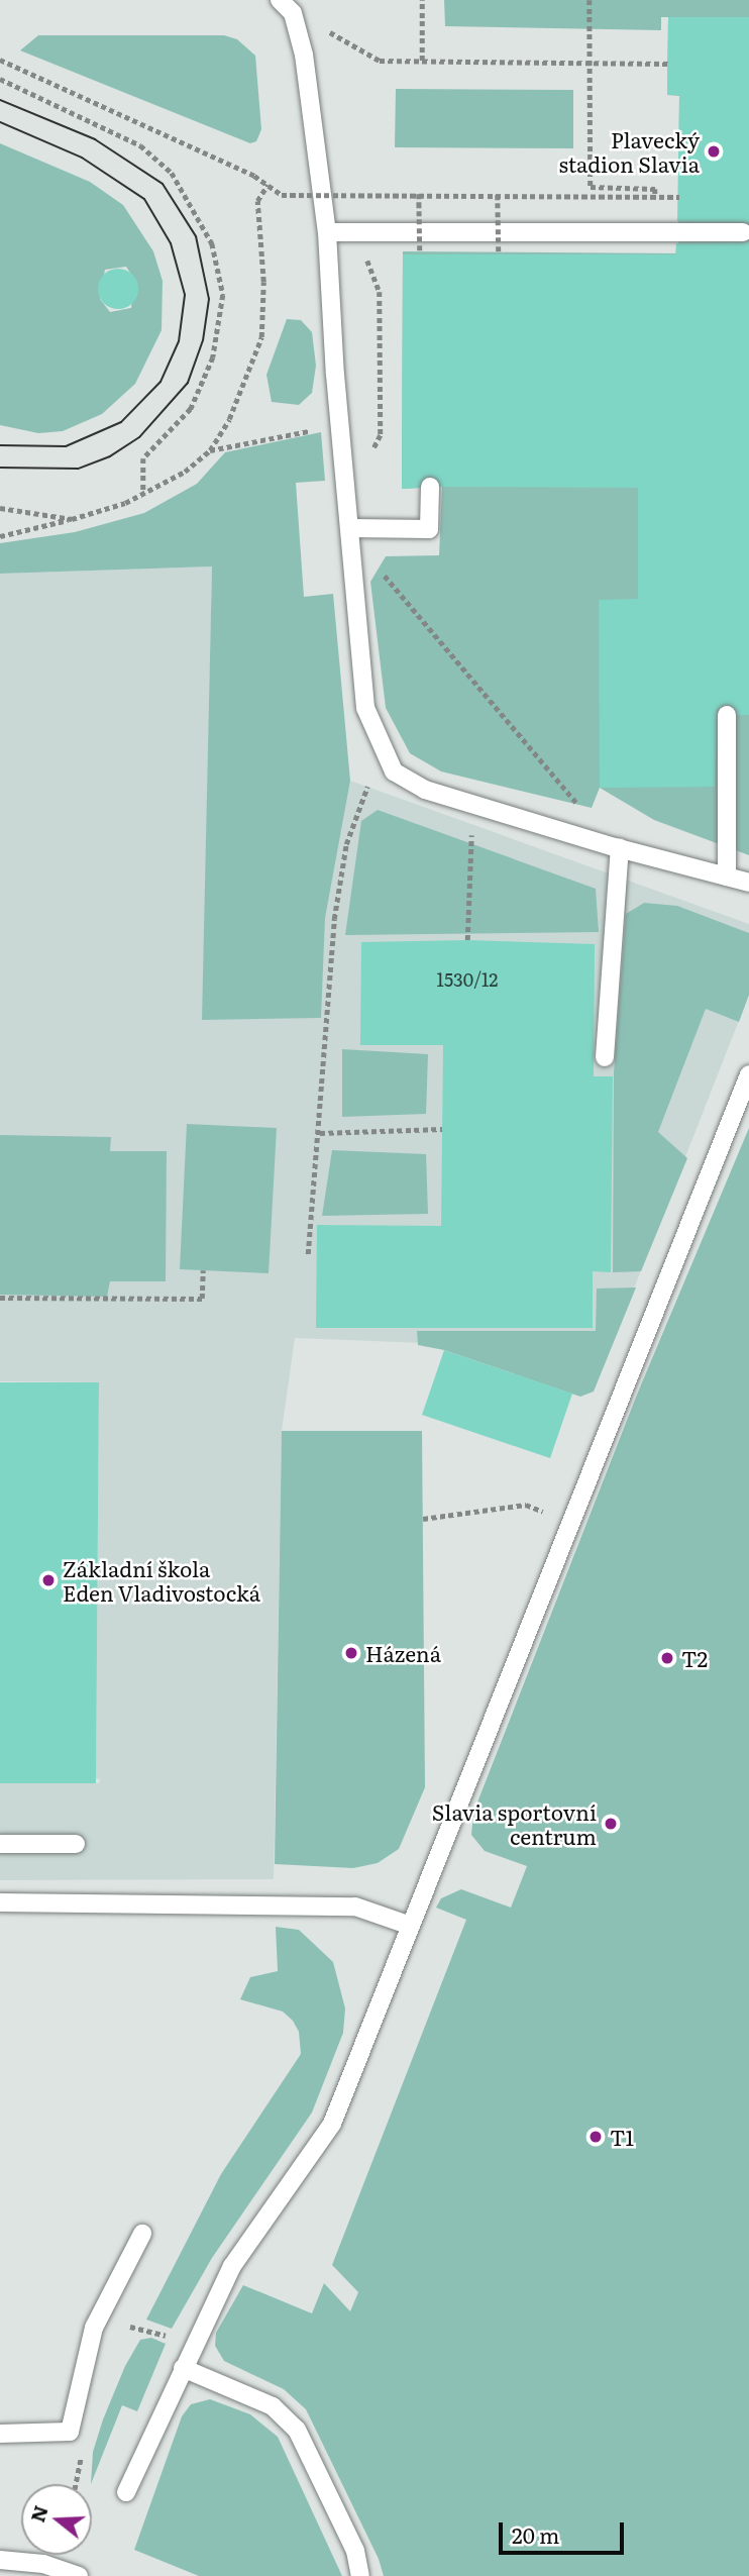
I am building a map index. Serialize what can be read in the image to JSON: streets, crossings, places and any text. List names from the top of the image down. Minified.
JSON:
{"places":["Plavecký stadion Slavia","Základní škola Eden Vladivostocká","Házená","T2","Slavia sportovní centrum","T1"],"house_numbers":["1530/12"],"scale_bar":"20 m","north":"left"}
